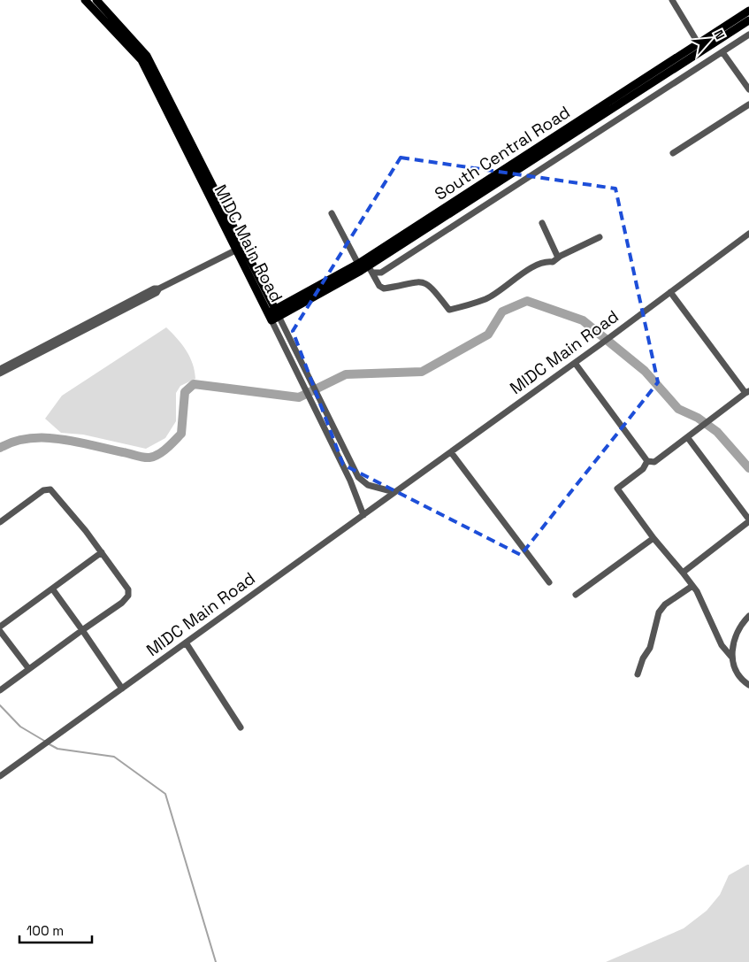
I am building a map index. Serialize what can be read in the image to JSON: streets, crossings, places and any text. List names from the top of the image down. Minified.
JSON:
{"streets":{"main road":["South Central Road","MIDC Main Road"]},"crossings":[["South Central Road","MIDC Main Road"]],"scale_bar":"100 m","north":"top right"}
